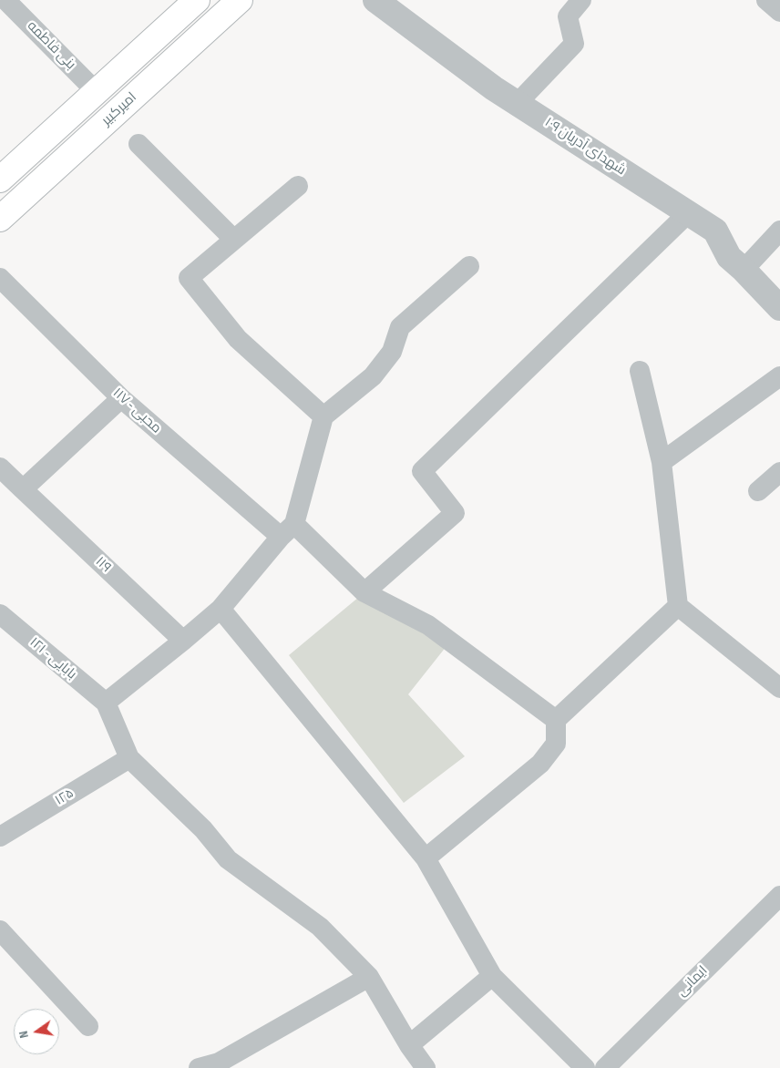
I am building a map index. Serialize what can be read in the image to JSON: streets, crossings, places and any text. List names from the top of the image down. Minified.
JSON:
{"streets":{"main road":["امیرکبیر"],"street":["بنی فاطمه","شهدای آدریان ۱۰۹","محبی - ۱۱۷","۱۱۹","بابایی - ۱۲۱","۱۲۵","ایمانی"]},"crossings":[["بنی فاطمه","امیرکبیر"]],"north":"left"}
